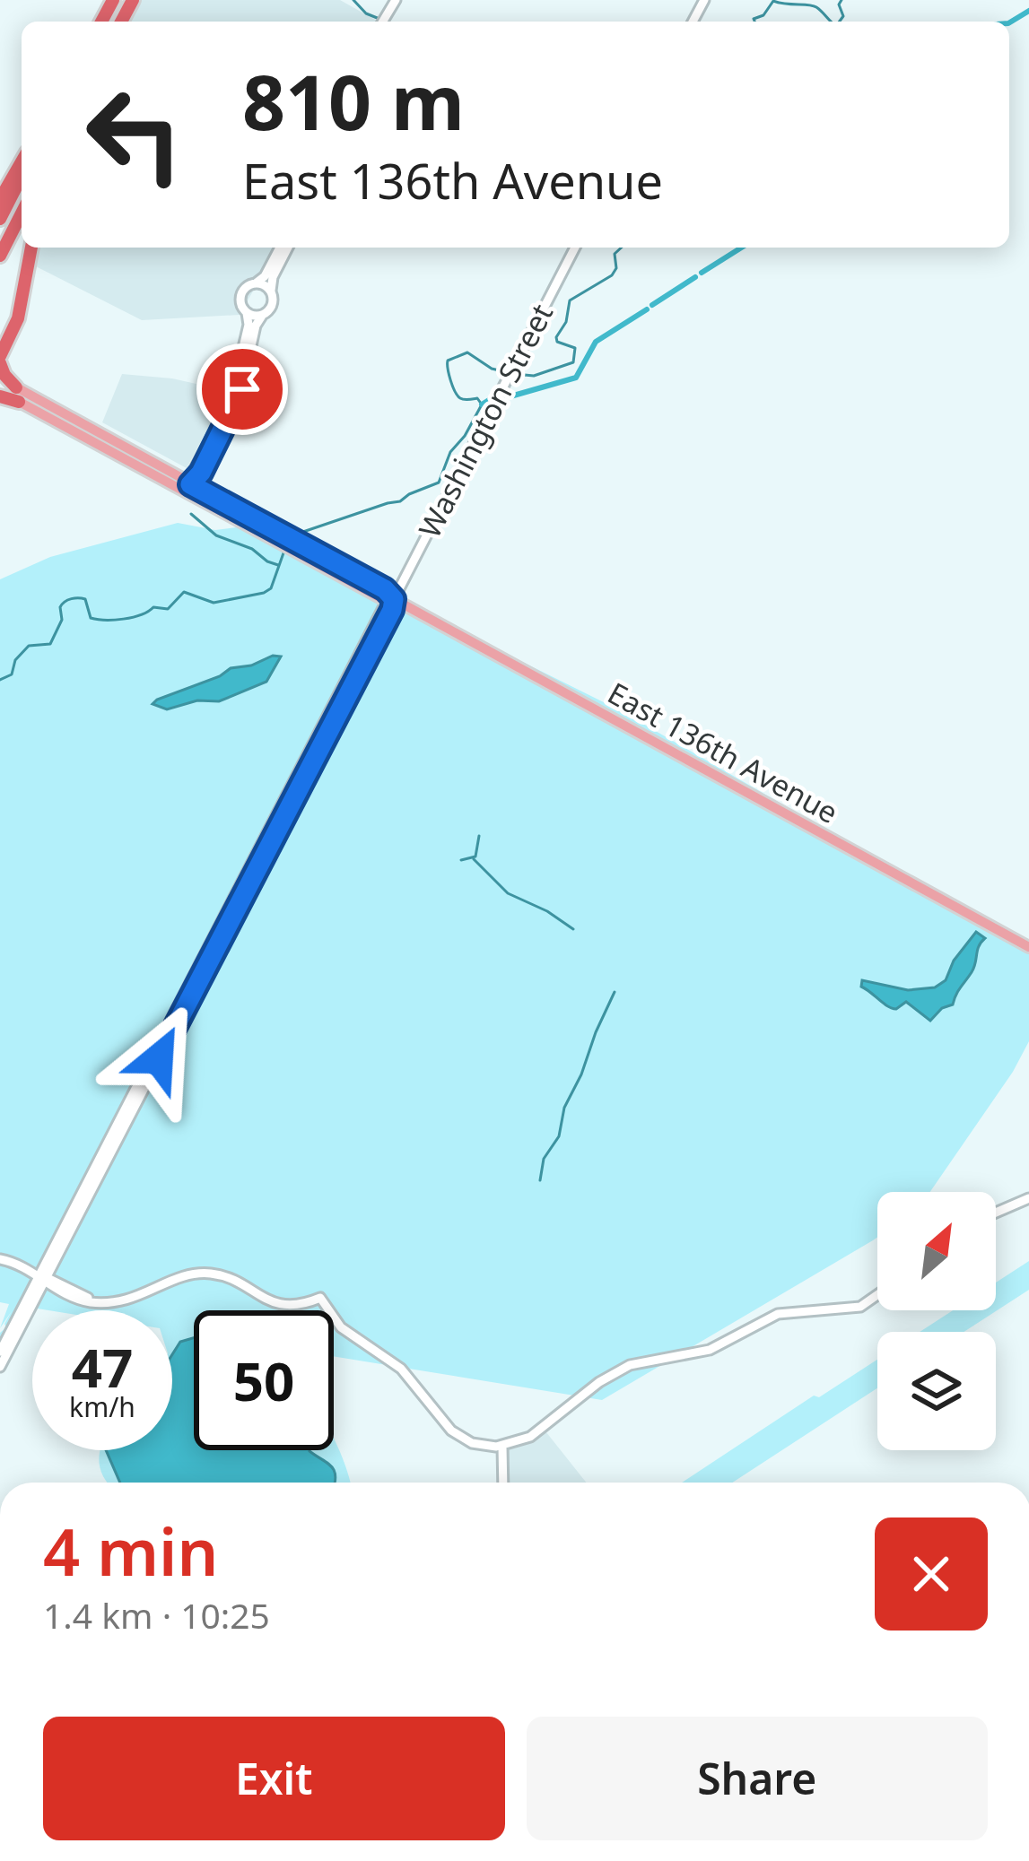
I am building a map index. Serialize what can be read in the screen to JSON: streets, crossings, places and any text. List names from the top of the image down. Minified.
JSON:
{"streets":{"main road":["East 136th Avenue"],"street":["Washington Street"]},"crossings":[["Washington Street","East 136th Avenue"]],"north":"top right","page":{"turn":["810 m","East 136th Avenue"],"speed":"47 km/h","limit":"50","heading":["4 min","1.4 km · 10:25"],"buttons":["Exit","Share"]}}
